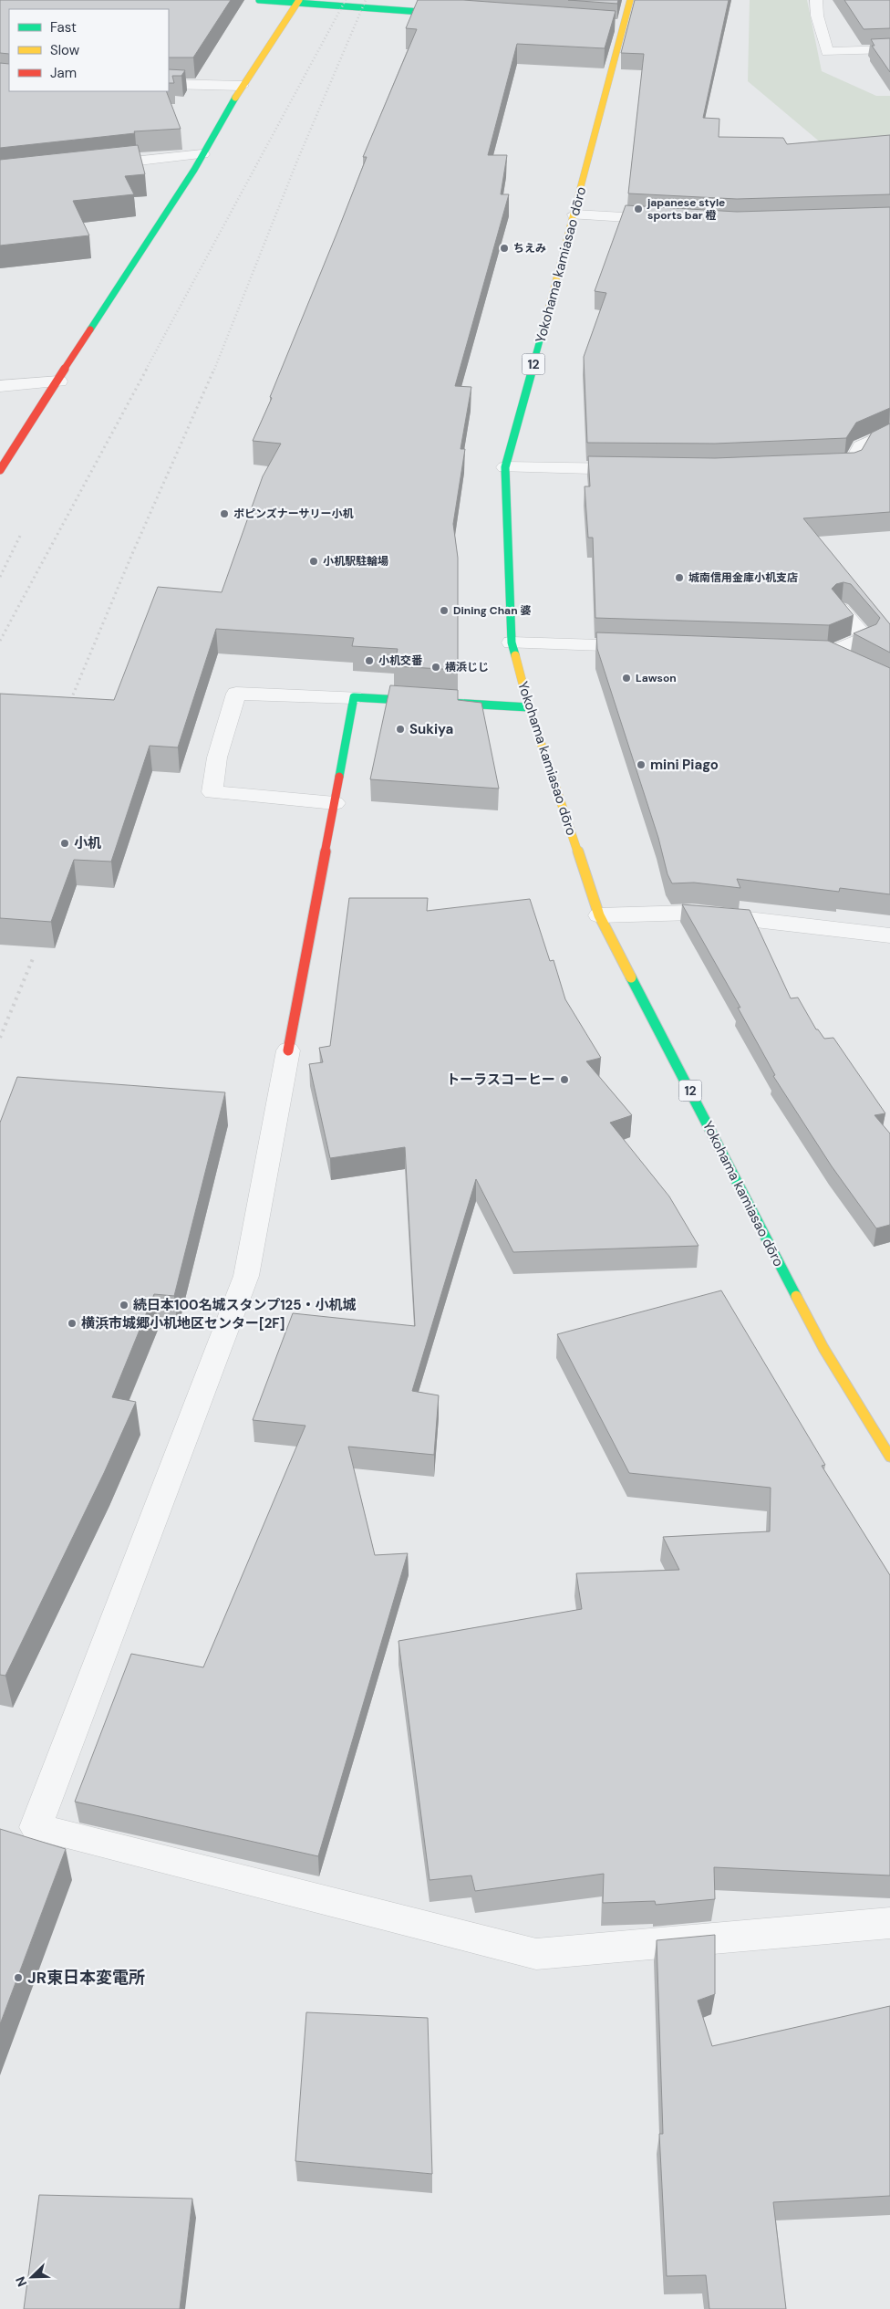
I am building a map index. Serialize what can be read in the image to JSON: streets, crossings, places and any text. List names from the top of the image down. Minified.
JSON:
{"streets":{"main road":["Yokohama kamiasao dōro","12"]},"places":["japanese style sports bar 橙","ちえみ","ポピンズナーサリー小机","小机駅駐輪場","城南信用金庫小机支店","Dining Chan 婆","小机交番","横浜じじ","Lawson","Sukiya","mini Piago","小机","トーラスコーヒー","続日本100名城スタンプ125・小机城","横浜市城郷小机地区センター[2F]","JR東日本変電所"],"legend":["Fast","Slow","Jam"],"north":"bottom left"}
